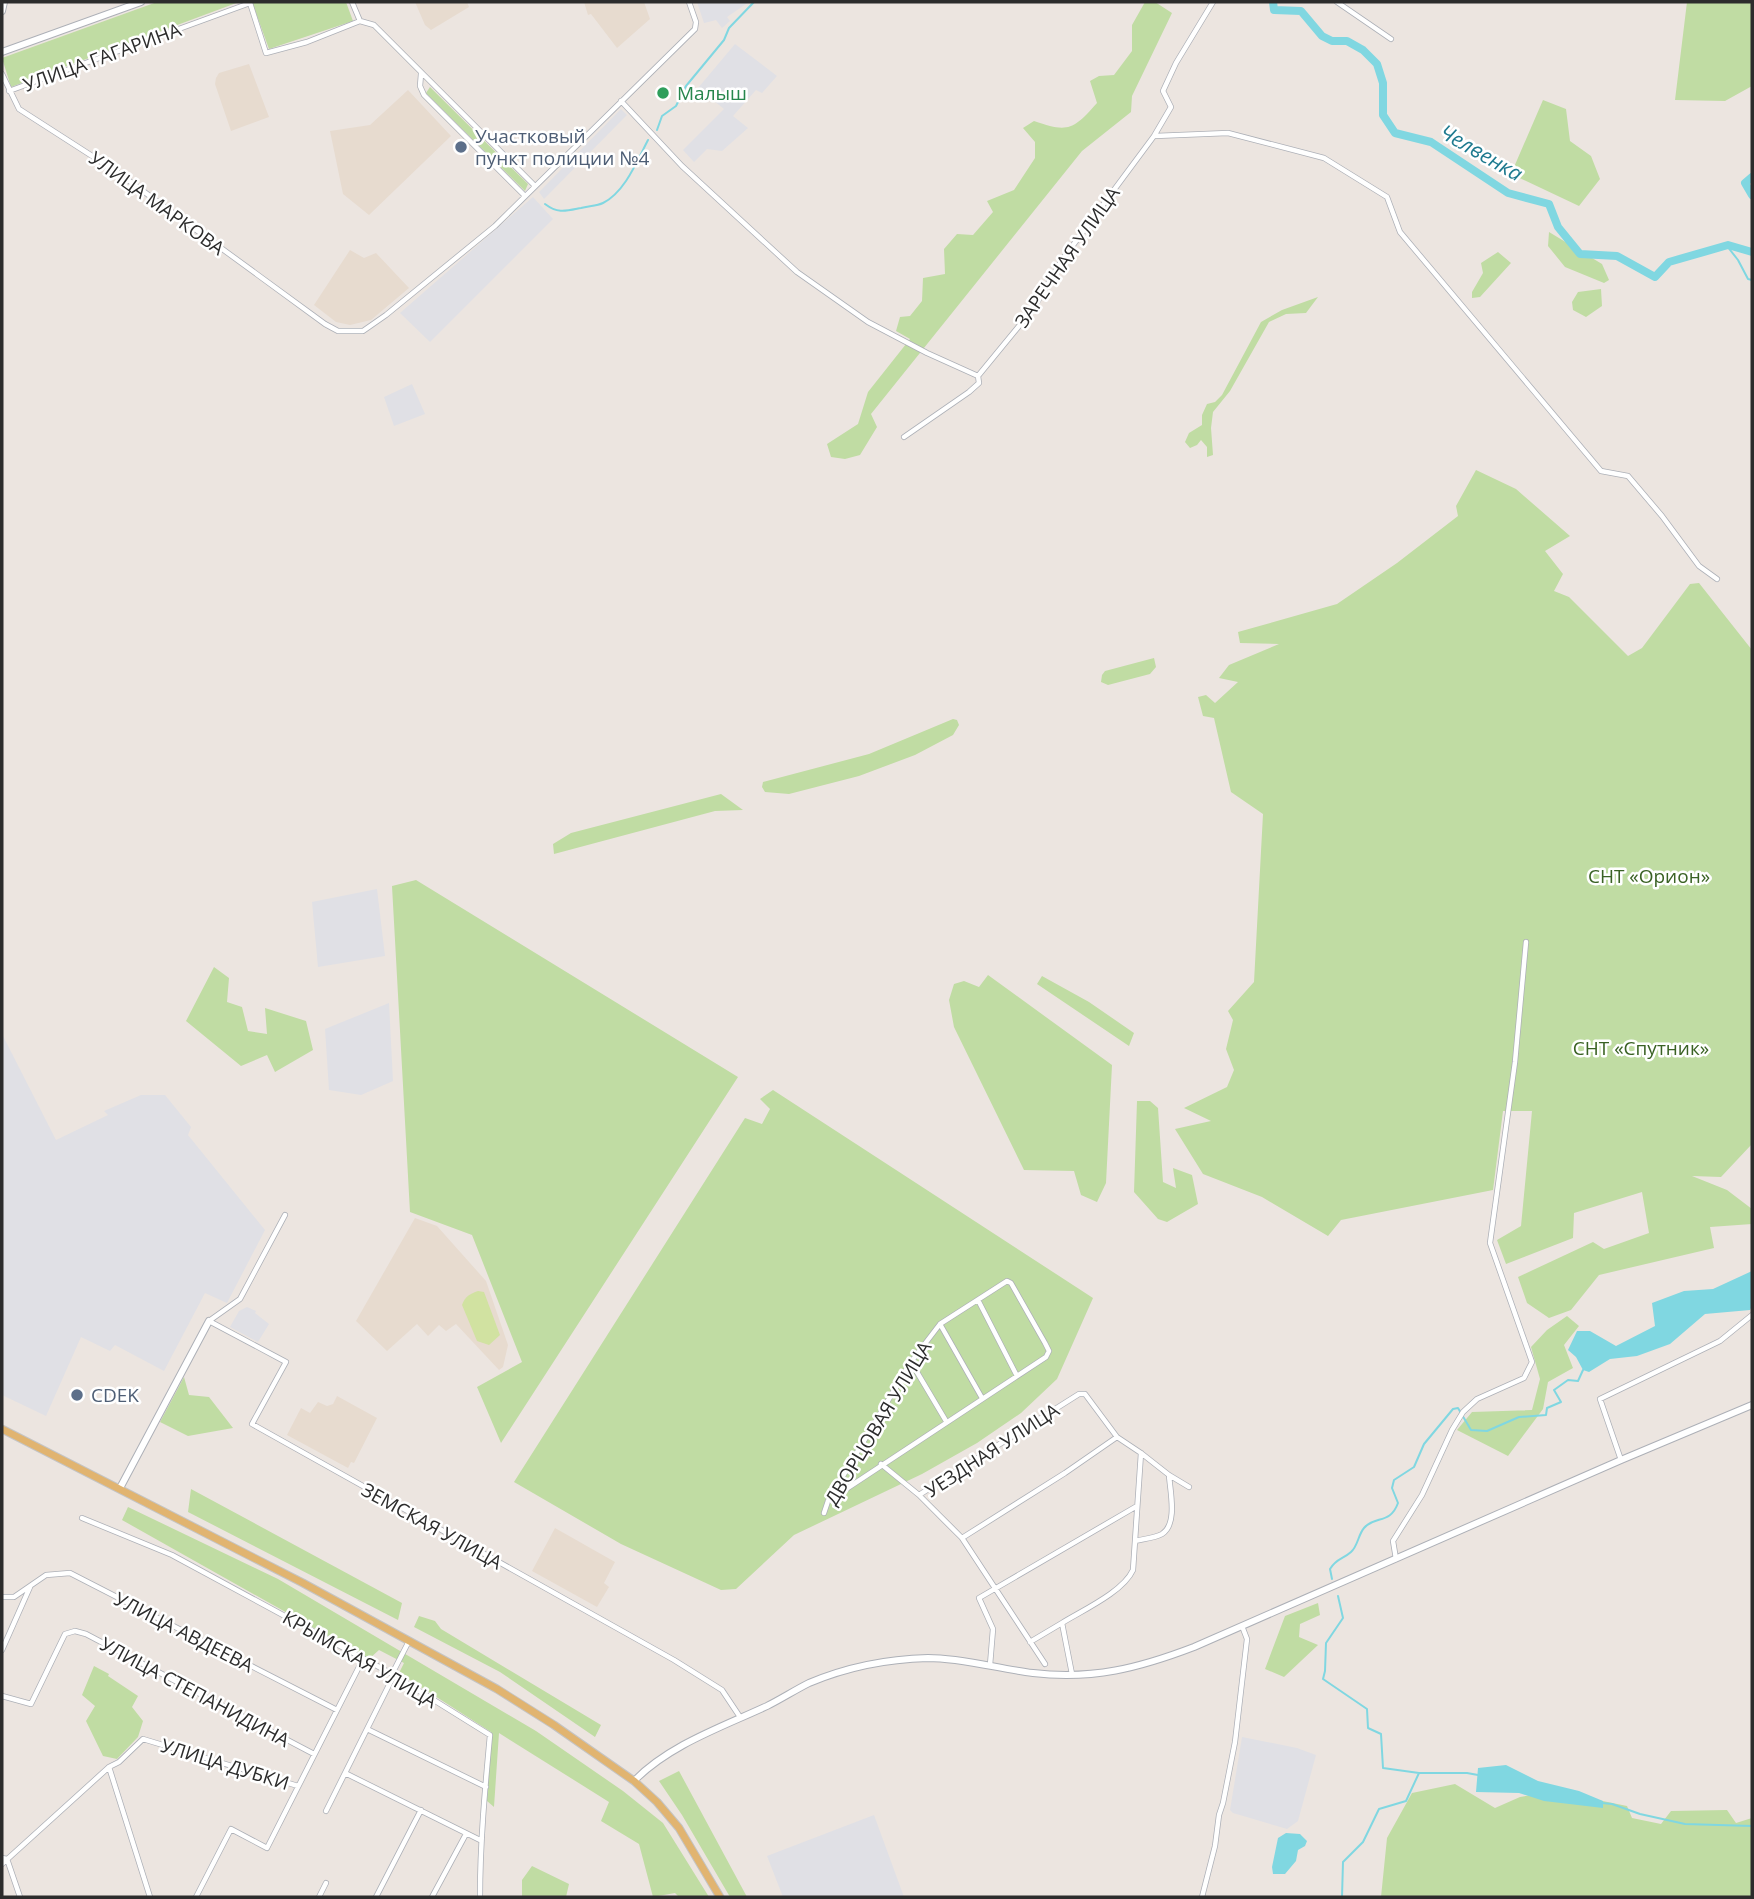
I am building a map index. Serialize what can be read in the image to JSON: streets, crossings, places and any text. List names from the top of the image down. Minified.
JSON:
{"streets":{"street":["УЛИЦА ГАГАРИНА","УЛИЦА МАРКОВА","ЗАРЕЧНАЯ УЛИЦА","ДВОРЦОВАЯ УЛИЦА","УЕЗДНАЯ УЛИЦА","ЗЕМСКАЯ УЛИЦА","УЛИЦА АВДЕЕВА","КРЫМСКАЯ УЛИЦА","УЛИЦА СТЕПАНИДИНА","УЛИЦА ДУБКИ"]},"crossings":[["УЛИЦА ГАГАРИНА","УЛИЦА МАРКОВА"]],"water":["Челвенка"],"parks":["СНТ «Орион»","СНТ «Спутник»"],"places":["Малыш","Участковый пункт полиции №4","CDEK"]}
